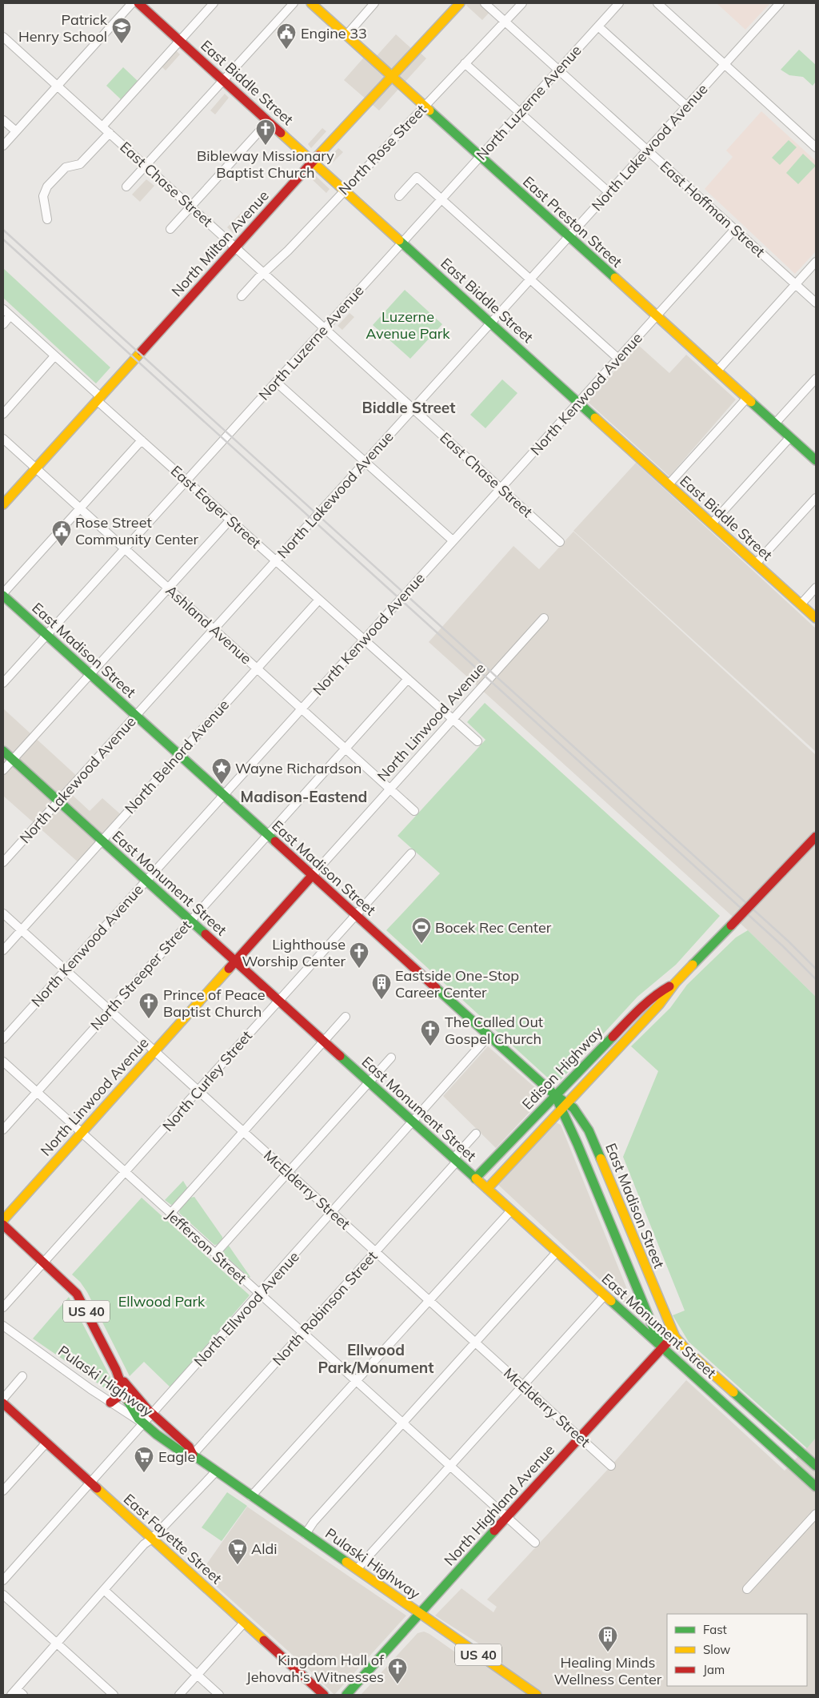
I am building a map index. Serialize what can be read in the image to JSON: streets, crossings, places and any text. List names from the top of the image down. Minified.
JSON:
{"streets":{"main road":["East Biddle Street","East Preston Street","North Milton Avenue","East Madison Street","North Linwood Avenue","East Monument Street","Edison Highway","US 40","Pulaski Highway","North Highland Avenue","East Fayette Street"],"street":["North Luzerne Avenue","North Lakewood Avenue","North Rose Street","East Chase Street","East Hoffman Street","North Kenwood Avenue","East Eager Street","Ashland Avenue","North Belnord Avenue","North Streeper Street","North Curley Street","McElderry Street","Jefferson Street","North Robinson Street","North Ellwood Avenue"]},"crossings":[["East Biddle Street","North Luzerne Avenue"],["East Biddle Street","North Lakewood Avenue"],["East Biddle Street","North Rose Street"],["East Biddle Street","North Milton Avenue"],["East Biddle Street","North Kenwood Avenue"],["North Luzerne Avenue","East Chase Street"],["North Luzerne Avenue","East Hoffman Street"],["North Luzerne Avenue","East Preston Street"],["North Luzerne Avenue","East Eager Street"],["North Luzerne Avenue","Ashland Avenue"],["North Luzerne Avenue","East Madison Street"],["North Lakewood Avenue","East Chase Street"],["North Lakewood Avenue","East Hoffman Street"],["North Lakewood Avenue","East Preston Street"],["North Lakewood Avenue","East Eager Street"],["North Lakewood Avenue","Ashland Avenue"],["North Lakewood Avenue","East Madison Street"],["North Lakewood Avenue","East Monument Street"],["North Rose Street","East Chase Street"],["North Rose Street","East Hoffman Street"],["North Rose Street","East Preston Street"],["East Chase Street","North Milton Avenue"],["East Chase Street","North Kenwood Avenue"],["East Hoffman Street","North Kenwood Avenue"],["East Preston Street","North Milton Avenue"],["East Preston Street","North Kenwood Avenue"],["North Milton Avenue","East Eager Street"],["North Milton Avenue","Ashland Avenue"],["North Kenwood Avenue","East Eager Street"],["North Kenwood Avenue","Ashland Avenue"],["North Kenwood Avenue","East Madison Street"],["North Kenwood Avenue","East Monument Street"],["North Kenwood Avenue","McElderry Street"],["East Eager Street","North Linwood Avenue"],["East Eager Street","North Belnord Avenue"],["East Eager Street","North Streeper Street"],["Ashland Avenue","North Linwood Avenue"],["Ashland Avenue","North Belnord Avenue"],["Ashland Avenue","North Streeper Street"],["East Madison Street","North Linwood Avenue"],["East Madison Street","North Belnord Avenue"],["East Madison Street","East Monument Street"],["East Madison Street","North Streeper Street"],["East Madison Street","Edison Highway"],["East Madison Street","North Curley Street"],["East Madison Street","North Ellwood Avenue"],["East Madison Street","North Highland Avenue"],["North Linwood Avenue","East Monument Street"],["North Linwood Avenue","McElderry Street"],["North Linwood Avenue","Jefferson Street"],["North Belnord Avenue","East Monument Street"],["North Belnord Avenue","McElderry Street"],["East Monument Street","North Streeper Street"],["East Monument Street","Edison Highway"],["East Monument Street","North Curley Street"],["East Monument Street","North Robinson Street"],["East Monument Street","North Ellwood Avenue"],["East Monument Street","North Highland Avenue"],["North Streeper Street","McElderry Street"],["North Streeper Street","Jefferson Street"],["North Curley Street","McElderry Street"],["North Curley Street","Jefferson Street"],["North Curley Street","US 40"],["McElderry Street","North Robinson Street"],["McElderry Street","North Ellwood Avenue"],["McElderry Street","North Highland Avenue"],["Jefferson Street","North Robinson Street"],["Jefferson Street","North Ellwood Avenue"],["Jefferson Street","North Highland Avenue"],["North Robinson Street","Pulaski Highway"],["North Ellwood Avenue","US 40"],["North Ellwood Avenue","Pulaski Highway"],["North Ellwood Avenue","East Fayette Street"],["US 40","Pulaski Highway"],["Pulaski Highway","North Highland Avenue"]],"districts":["Biddle Street","Madison-Eastend","Ellwood Park/Monument"],"parks":["Luzerne Avenue Park","Ellwood Park"],"places":{"school or university":["Patrick Henry School"],"public building":["Engine 33","Rose Street Community Center"],"church":["Bibleway Missionary Baptist Church","Lighthouse Worship Center","Prince of Peace Baptist Church","The Called Out Gospel Church","Kingdom Hall of Jehovah's Witnesses"],"place":["Wayne Richardson"],"sports":["Bocek Rec Center"],"building":["Eastside One-Stop Career Center","Healing Minds Wellness Center"],"supermarket":["Eagle","Aldi"]},"legend":["Fast","Slow","Jam"]}
